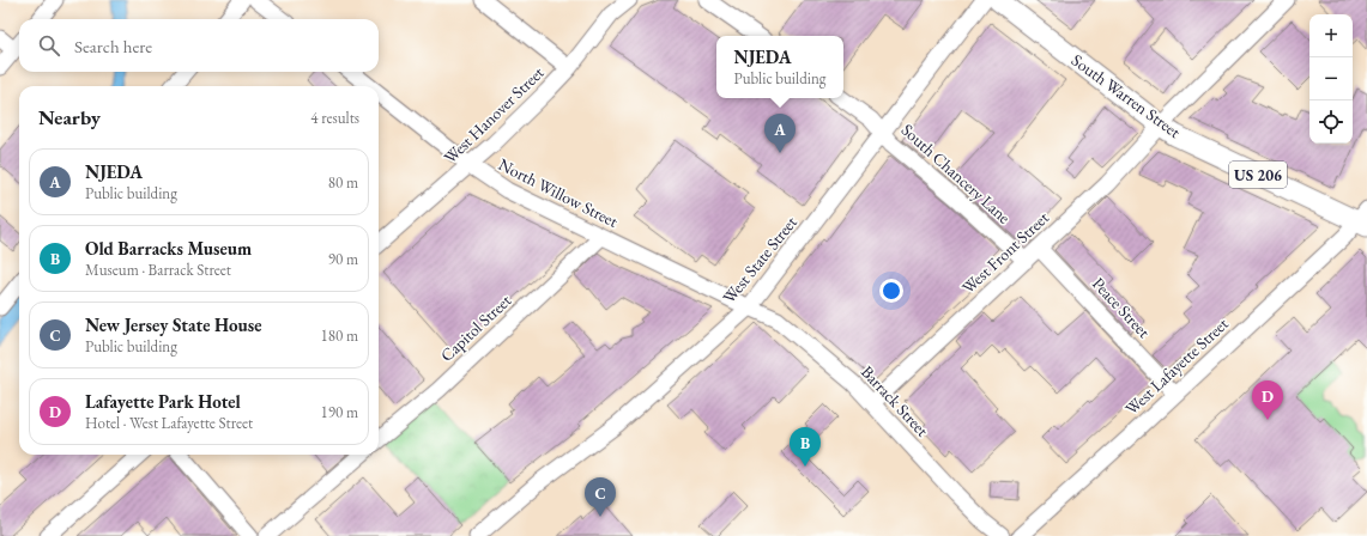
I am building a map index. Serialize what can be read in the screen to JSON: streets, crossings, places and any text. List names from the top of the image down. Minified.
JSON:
{"streets":{"main road":["South Warren Street","US 206"],"street":["West Hanover Street","South Chancery Lane","North Willow Street","West Front Street","West State Street","Peace Street","Capitol Street","West Lafayette Street","Barrack Street"]},"crossings":[["South Warren Street","West Front Street"],["South Warren Street","West Lafayette Street"],["West Hanover Street","North Willow Street"],["South Chancery Lane","West Front Street"],["South Chancery Lane","West State Street"],["North Willow Street","West State Street"],["North Willow Street","Capitol Street"],["North Willow Street","Barrack Street"],["West Front Street","Peace Street"],["West Front Street","Barrack Street"],["West State Street","Barrack Street"],["Peace Street","West Lafayette Street"]],"page":{"map_buttons":["+","−"],"search":"Search here","popup":["NJEDA","Public building"],"heading":["Nearby","4 results"],"pins":["A","D","B","C"],"list":[{"mark":"A","name":"NJEDA","note":"Public building","value":"80 m"},{"mark":"B","name":"Old Barracks Museum","note":"Museum · Barrack Street","value":"90 m"},{"mark":"C","name":"New Jersey State House","note":"Public building","value":"180 m"},{"mark":"D","name":"Lafayette Park Hotel","note":"Hotel · West Lafayette Street","value":"190 m"}]}}
